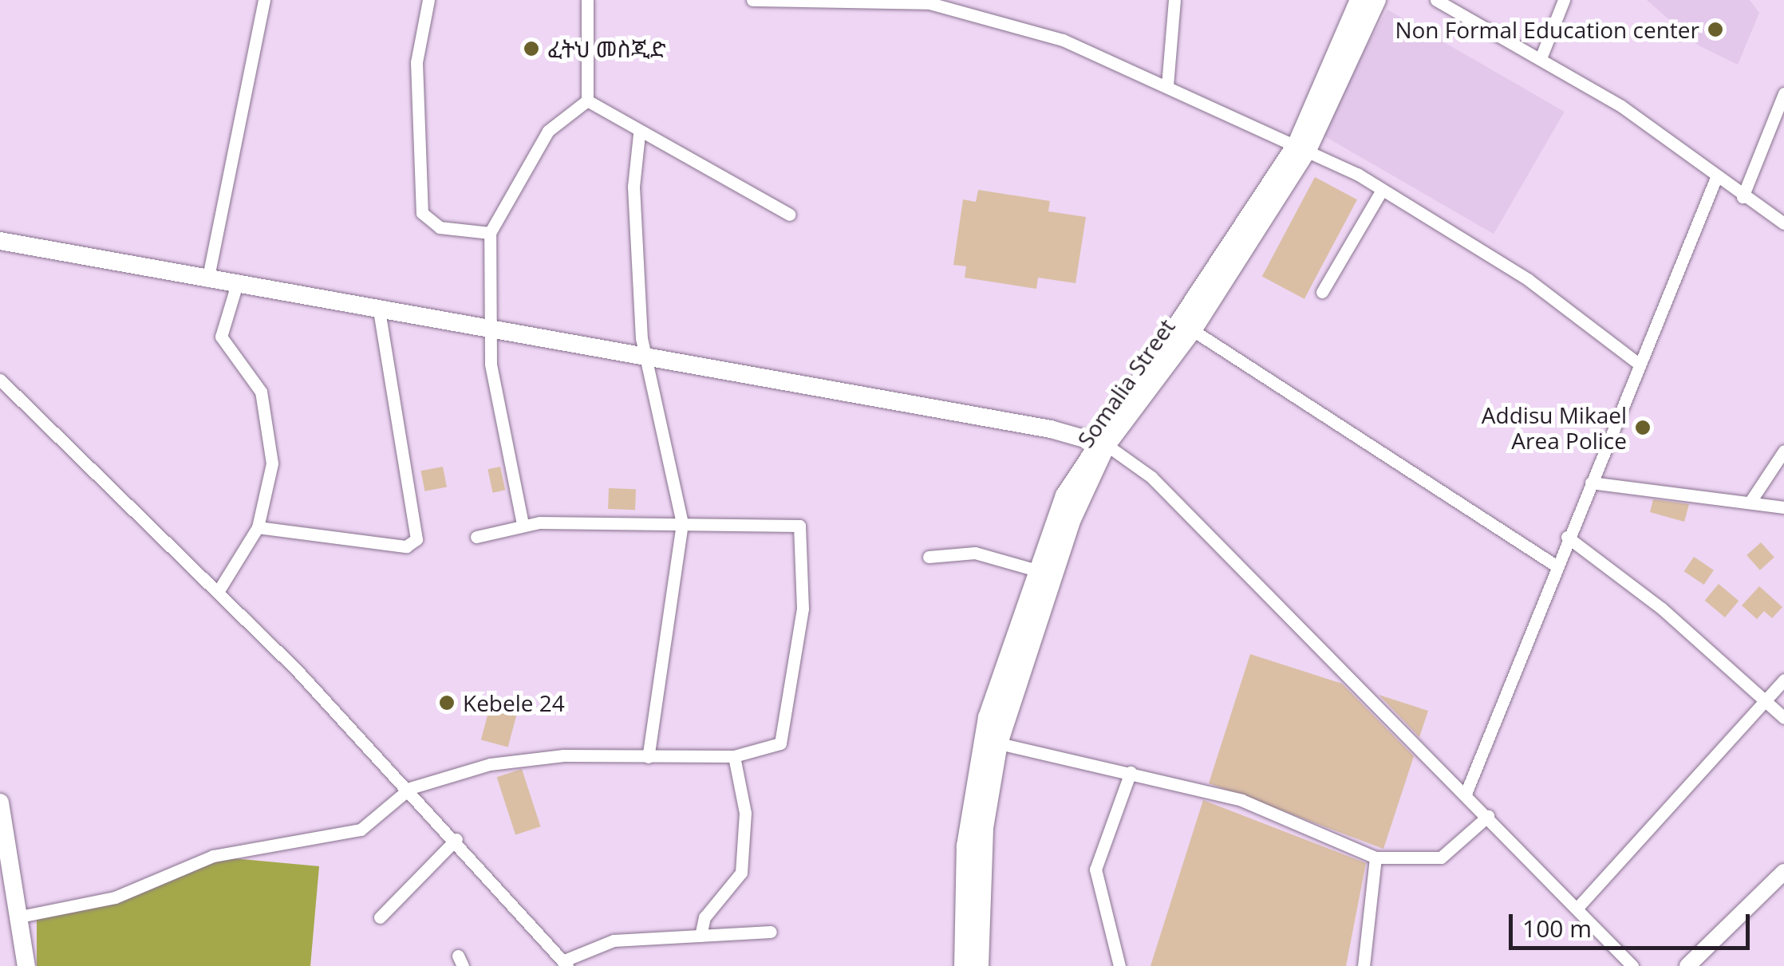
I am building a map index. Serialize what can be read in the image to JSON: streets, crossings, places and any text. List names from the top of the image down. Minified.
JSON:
{"streets":{"main road":["Somalia Street"]},"places":["Non Formal Education center","ፈትህ መስጂድ","Addisu Mikael Area Police","Kebele 24"],"scale_bar":"100 m"}
